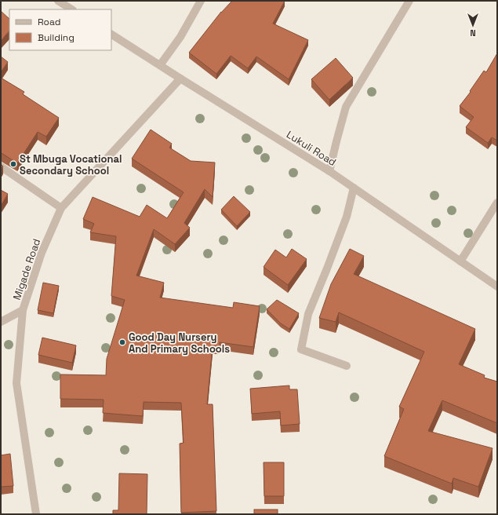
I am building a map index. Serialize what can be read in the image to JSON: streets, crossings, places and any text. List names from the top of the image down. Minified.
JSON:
{"streets":{"street":["Lukuli Road","Migade Road"]},"crossings":[["Lukuli Road","Migade Road"]],"places":["St Mbuga Vocational Secondary School","Good Day Nursery And Primary Schools"],"legend":["Road","Building"],"north":"bottom"}
